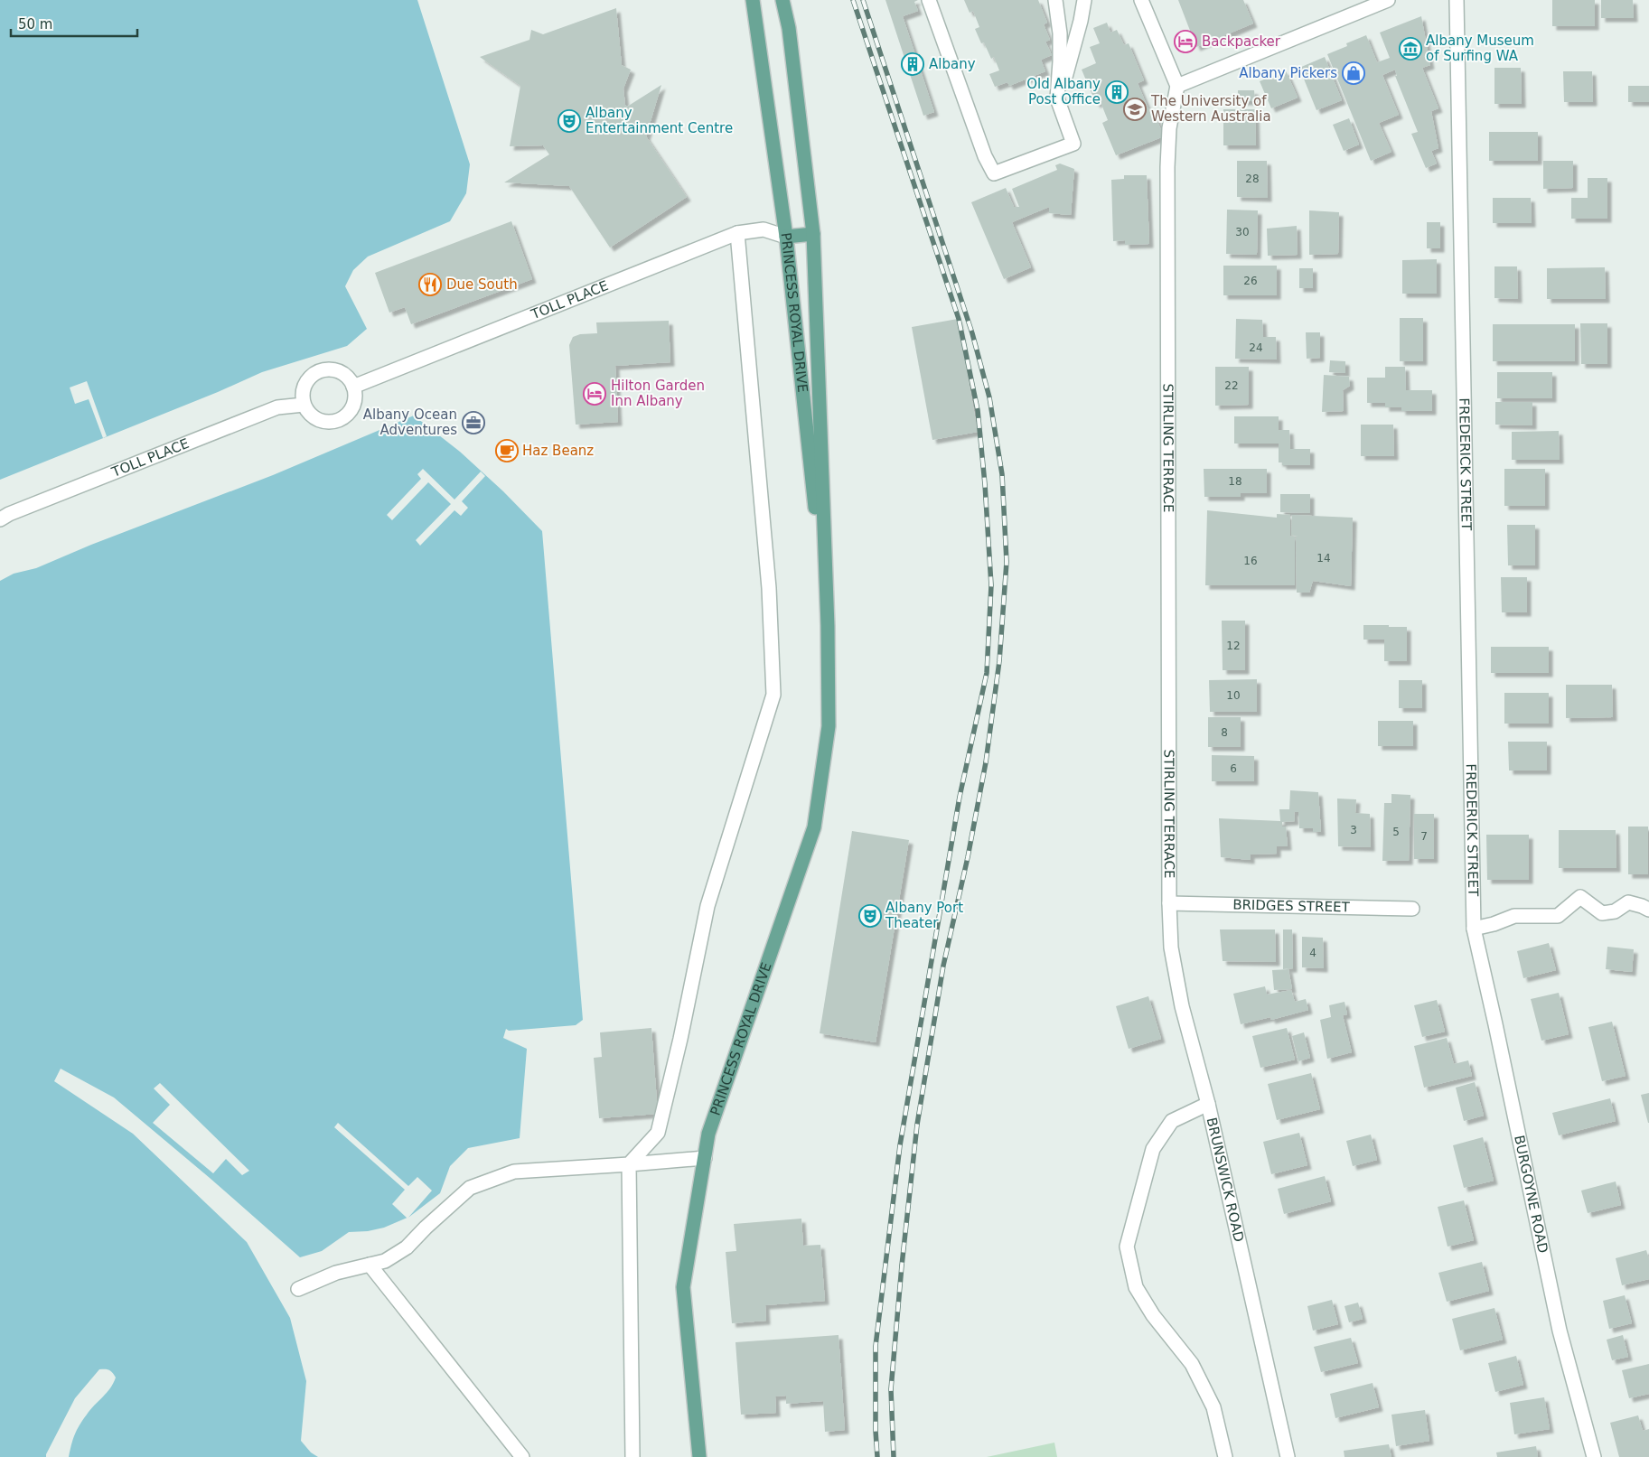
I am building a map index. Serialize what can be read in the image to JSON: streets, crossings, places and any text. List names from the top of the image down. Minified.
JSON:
{"streets":{"main road":["PRINCESS ROYAL DRIVE"],"street":["TOLL PLACE","STIRLING TERRACE","FREDERICK STREET","BRIDGES STREET","BRUNSWICK ROAD","BURGOYNE ROAD"]},"crossings":[["TOLL PLACE","PRINCESS ROYAL DRIVE"],["STIRLING TERRACE","BRIDGES STREET"],["STIRLING TERRACE","BRUNSWICK ROAD"],["FREDERICK STREET","BURGOYNE ROAD"],["BRIDGES STREET","BRUNSWICK ROAD"]],"places":{"hotel":["Backpacker","Hilton Garden Inn Albany"],"museum":["Albany Museum of Surfing WA"],"building":["Albany","Old Albany Post Office"],"shop":["Albany Pickers"],"school or university":["The University of Western Australia"],"theatre":["Albany Entertainment Centre","Albany Port Theater"],"restaurant":["Due South"],"office":["Albany Ocean Adventures"],"cafe":["Haz Beanz"]},"house_numbers":["28","30","26","24","22","18","14","16","12","10","8","6","3","5","7","4"],"scale_bar":"50 m"}
